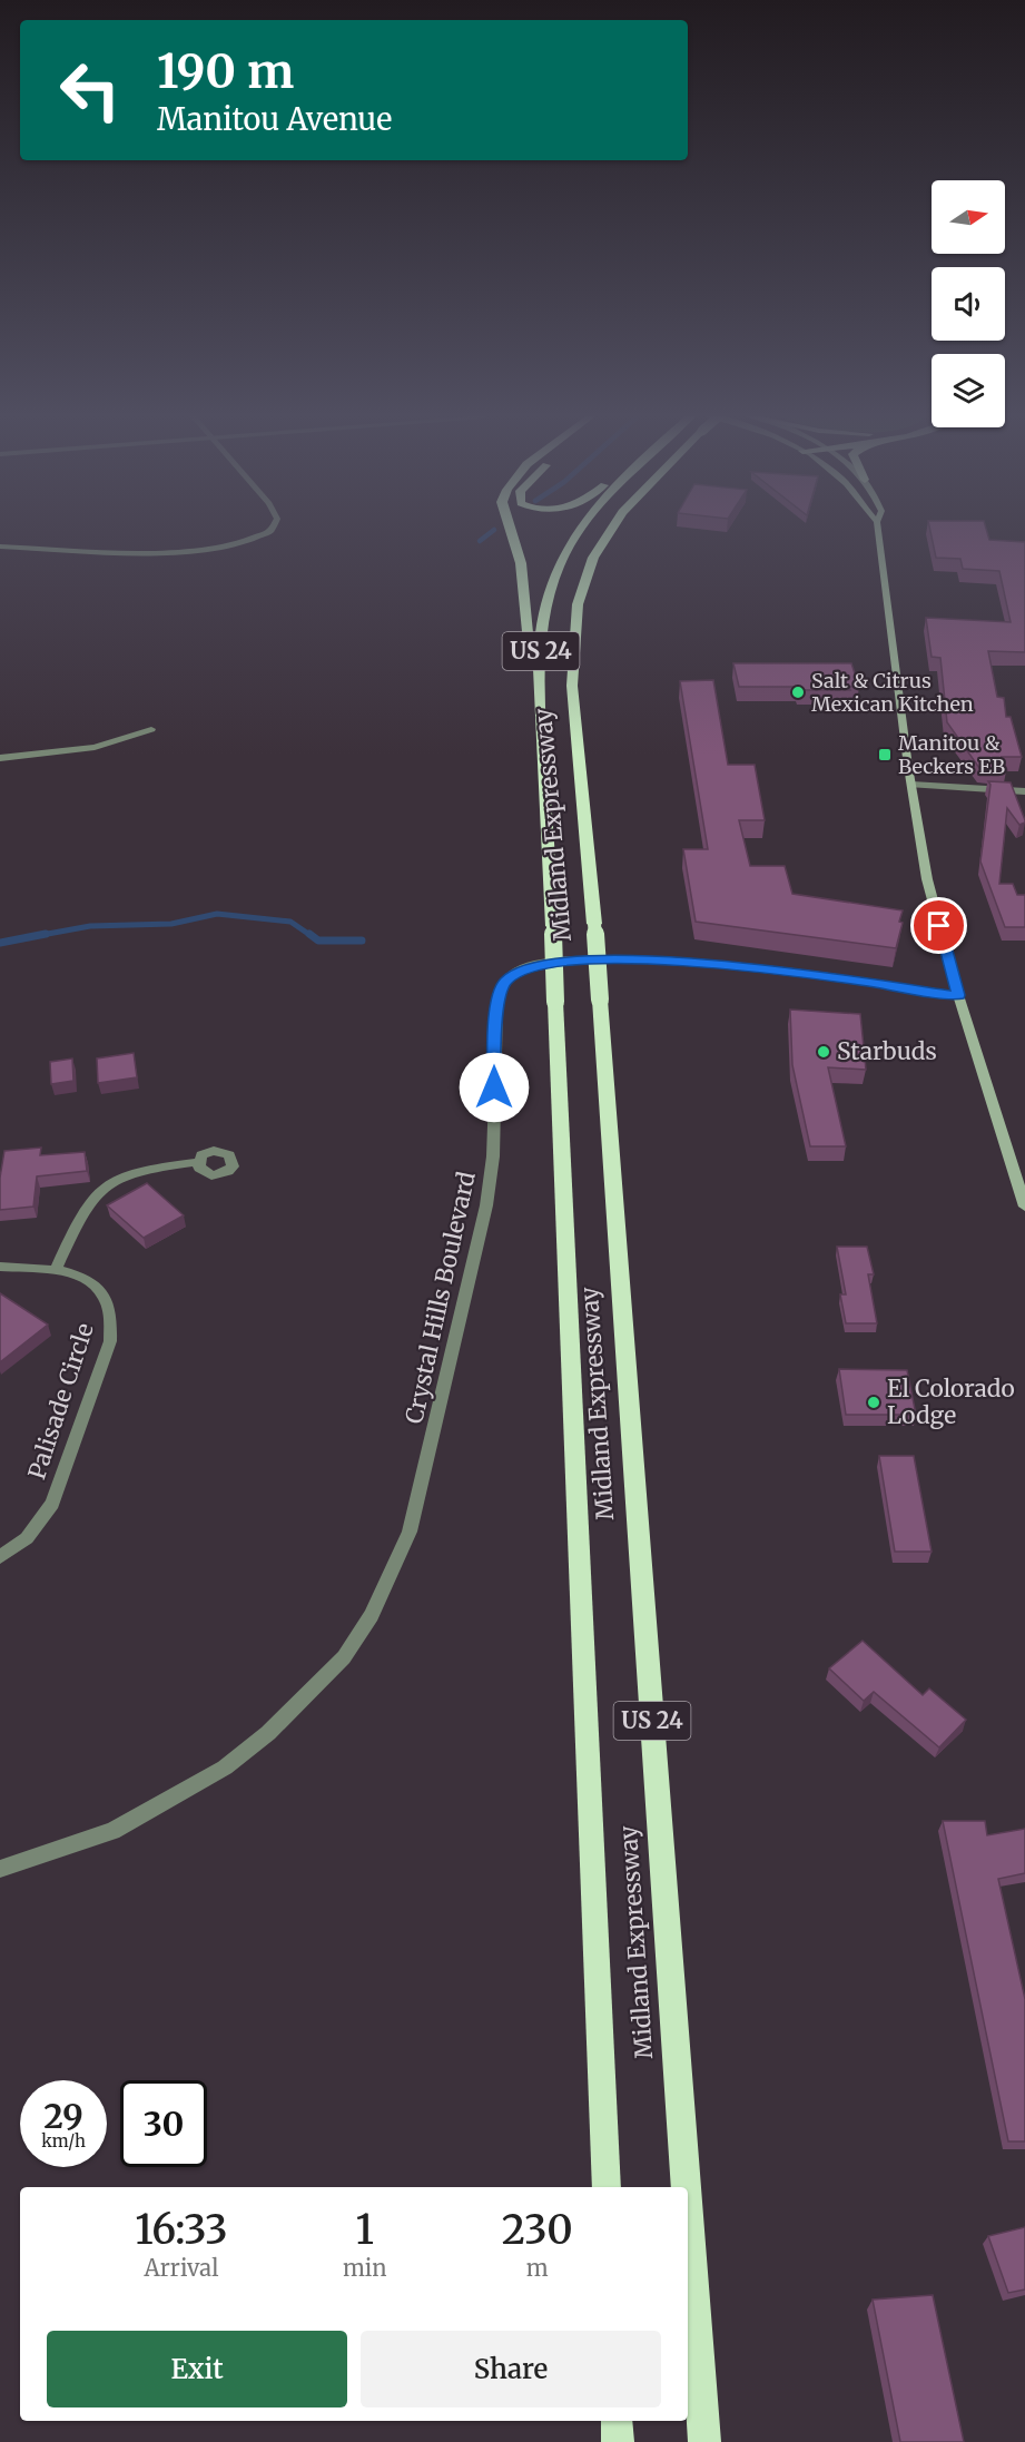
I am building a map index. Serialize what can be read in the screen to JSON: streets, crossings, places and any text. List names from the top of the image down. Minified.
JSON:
{"streets":{"highway":["US 24","Midland Expressway"],"street":["Crystal Hills Boulevard","Palisade Circle"]},"places":{"other":["Salt & Citrus Mexican Kitchen","Starbuds","El Colorado Lodge"],"transit":["Manitou & Beckers EB"]},"north":"right","page":{"turn":["190 m","Manitou Avenue"],"speed":"29 km/h","limit":"30","eta":["16:33","Arrival","1","min","230","m"],"buttons":["Exit","Share"]}}
